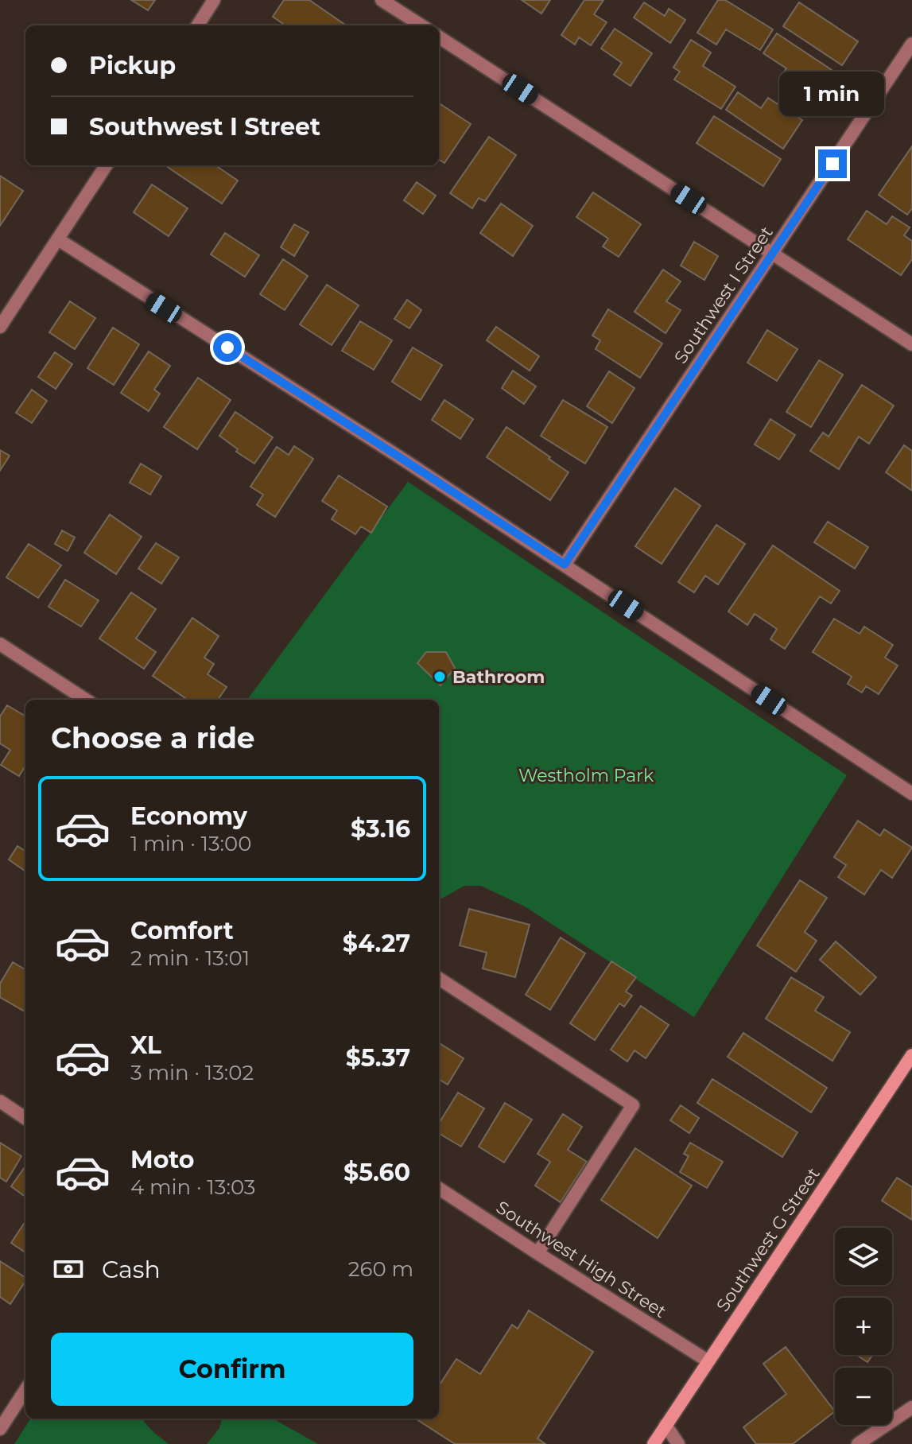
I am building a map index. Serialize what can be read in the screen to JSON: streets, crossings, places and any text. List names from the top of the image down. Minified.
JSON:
{"streets":{"main road":["Southwest G Street"],"street":["Southwest I Street","Southwest High Street"]},"crossings":[["Southwest G Street","Southwest High Street"]],"parks":["Westholm Park"],"places":["Bathroom"],"page":{"banner":["Pickup","Southwest I Street"],"bubble":"1 min","heading":"Choose a ride","list":[{"name":"Economy","note":"1 min · 13:00","value":"$3.16"},{"name":"Comfort","note":"2 min · 13:01","value":"$4.27"},{"name":"XL","note":"3 min · 13:02","value":"$5.37"},{"name":"Moto","note":"4 min · 13:03","value":"$5.60"}],"map_buttons":["+","−"],"pay":["Cash","260 m"],"buttons":"Confirm"}}
